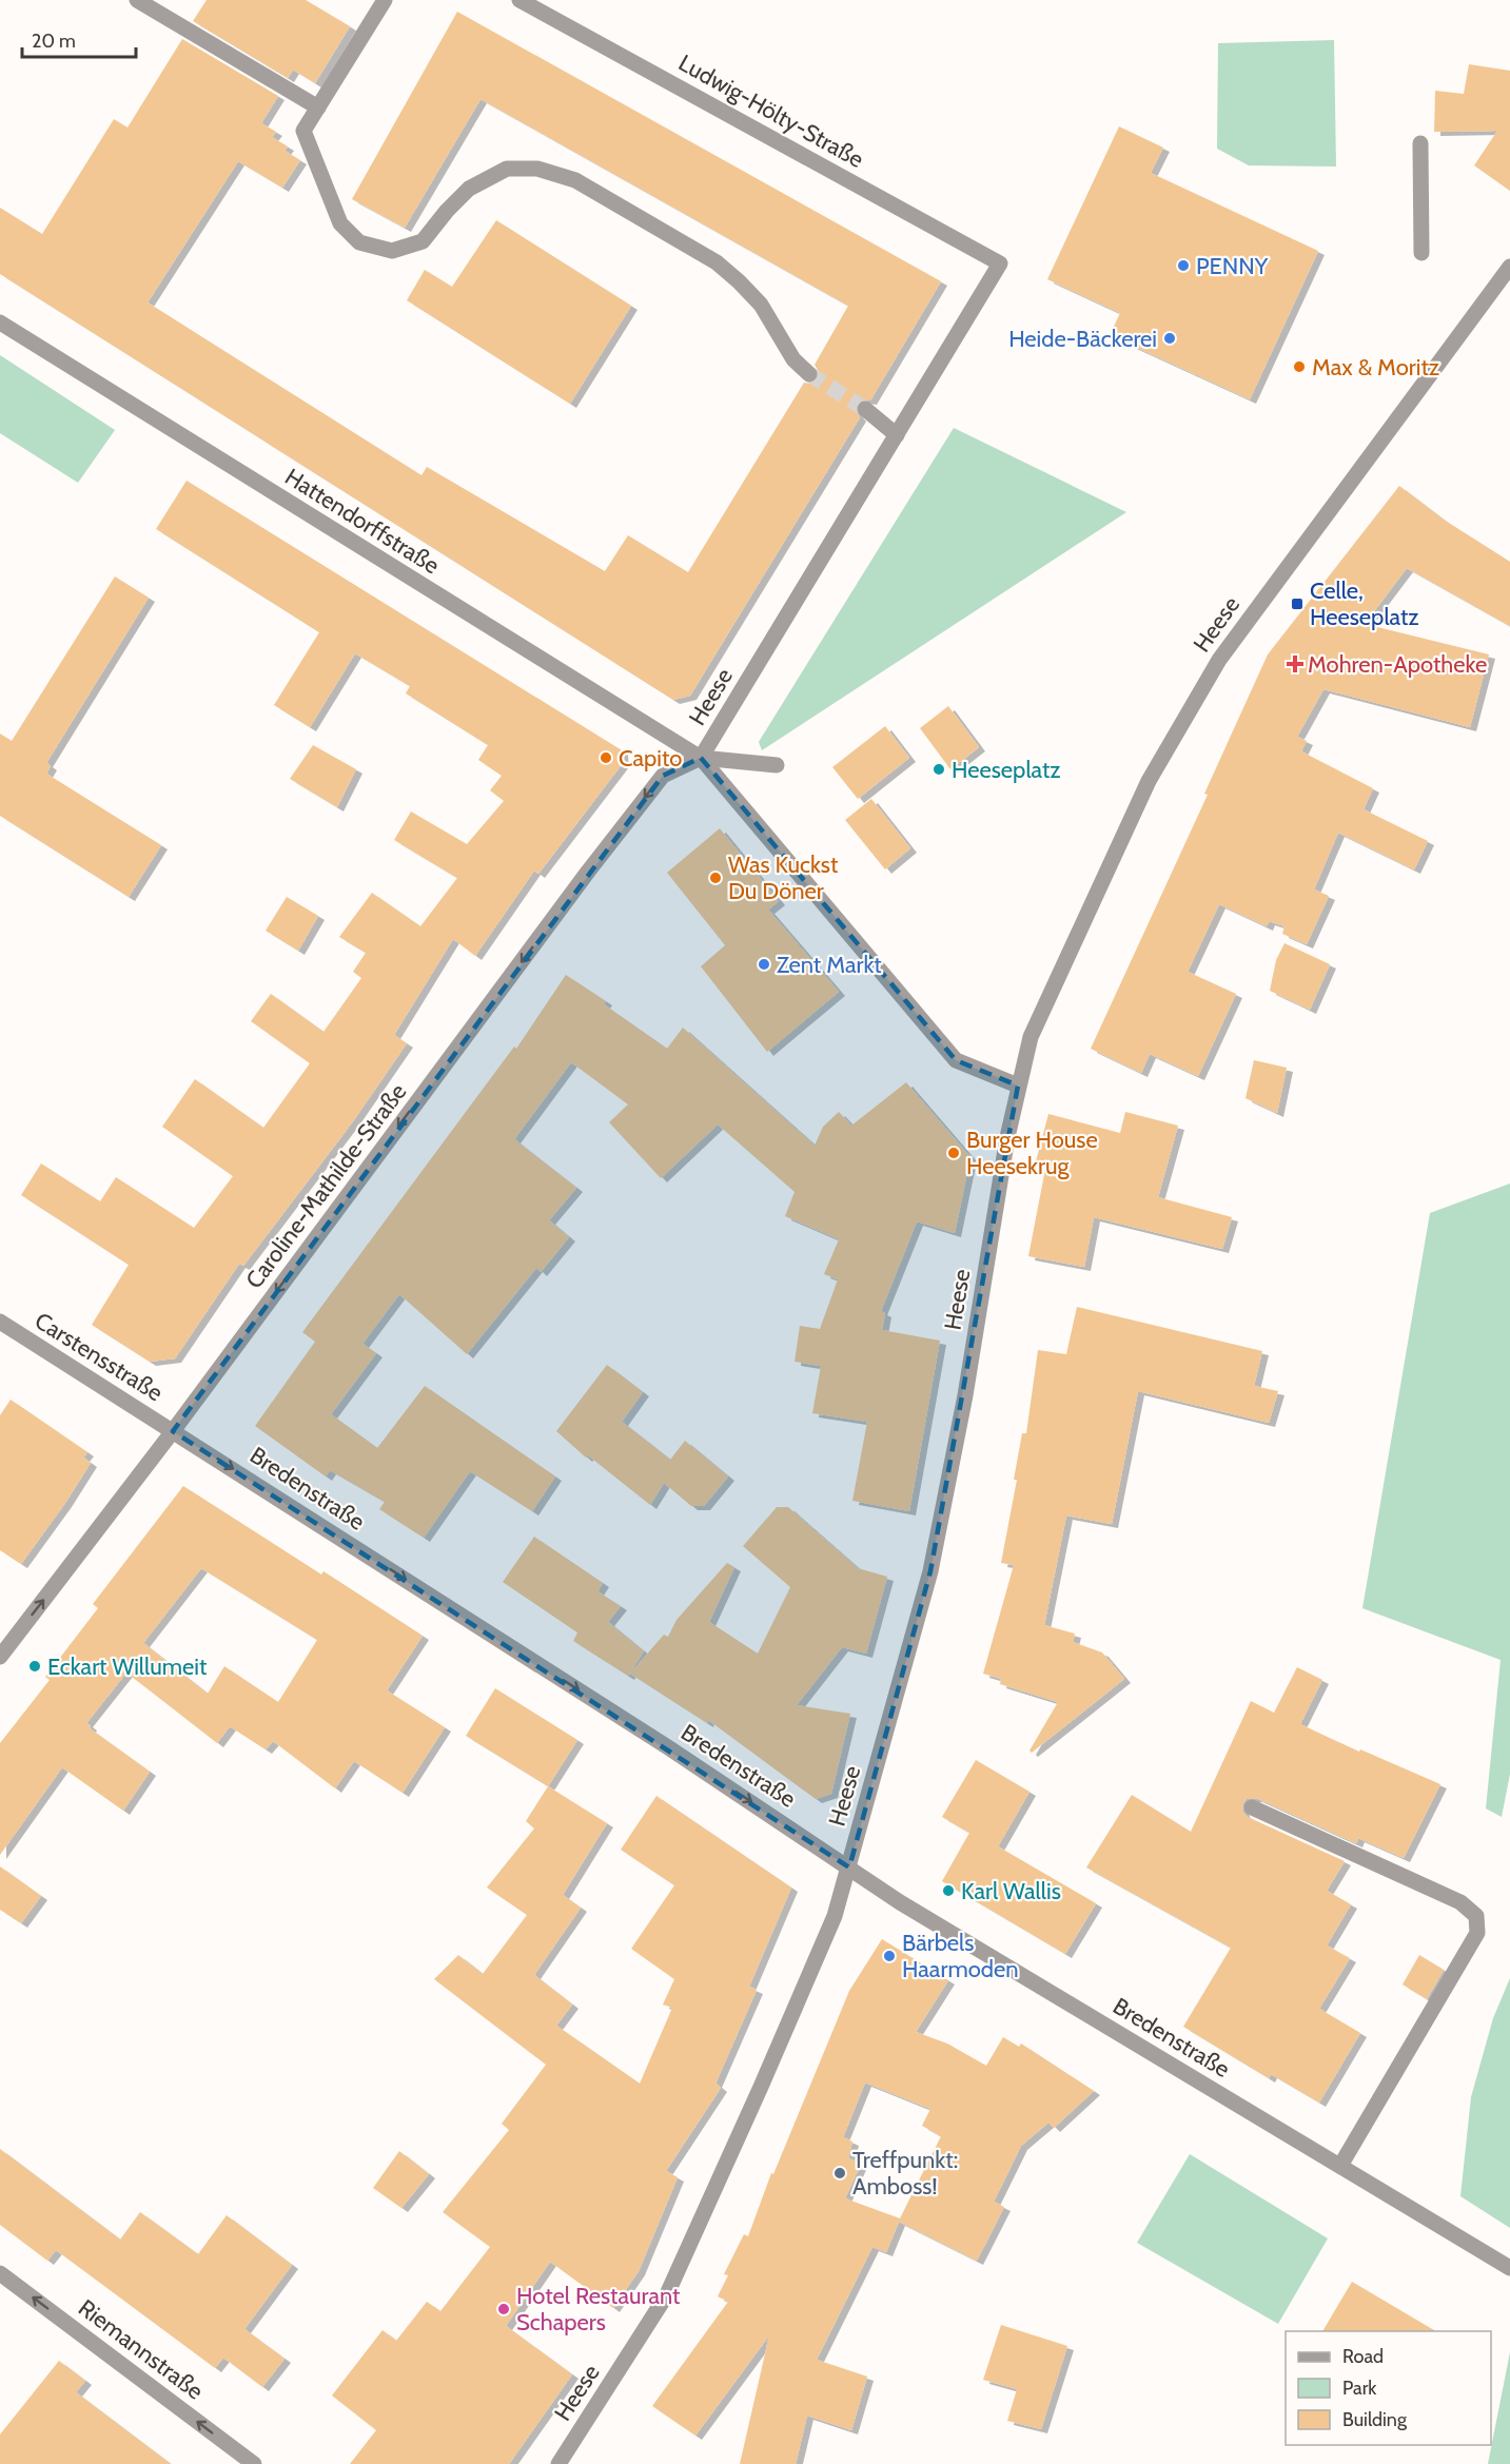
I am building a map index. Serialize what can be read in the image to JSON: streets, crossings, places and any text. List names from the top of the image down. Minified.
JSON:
{"streets":{"street":["Ludwig-Hölty-Straße","Hattendorffstraße","Heese","Caroline-Mathilde-Straße","Carstensstraße","Bredenstraße","Riemannstraße"]},"crossings":[["Ludwig-Hölty-Straße","Heese"],["Hattendorffstraße","Heese"],["Hattendorffstraße","Caroline-Mathilde-Straße"],["Heese","Caroline-Mathilde-Straße"],["Heese","Bredenstraße"],["Caroline-Mathilde-Straße","Carstensstraße"],["Caroline-Mathilde-Straße","Bredenstraße"],["Carstensstraße","Bredenstraße"]],"one_way":["Bredenstraße","Riemannstraße"],"places":{"other":["PENNY","Heide-Bäckerei","Max & Moritz","Capito","Heeseplatz","Was Kuckst Du Döner","Zent Markt","Burger House Heesekrug","Eckart Willumeit","Karl Wallis","Bärbels Haarmoden","Treffpunkt: Amboss!","Hotel Restaurant Schapers"],"transit":["Celle, Heeseplatz"],"health":["Mohren-Apotheke"]},"legend":["Road","Park","Building"],"scale_bar":"20 m"}
